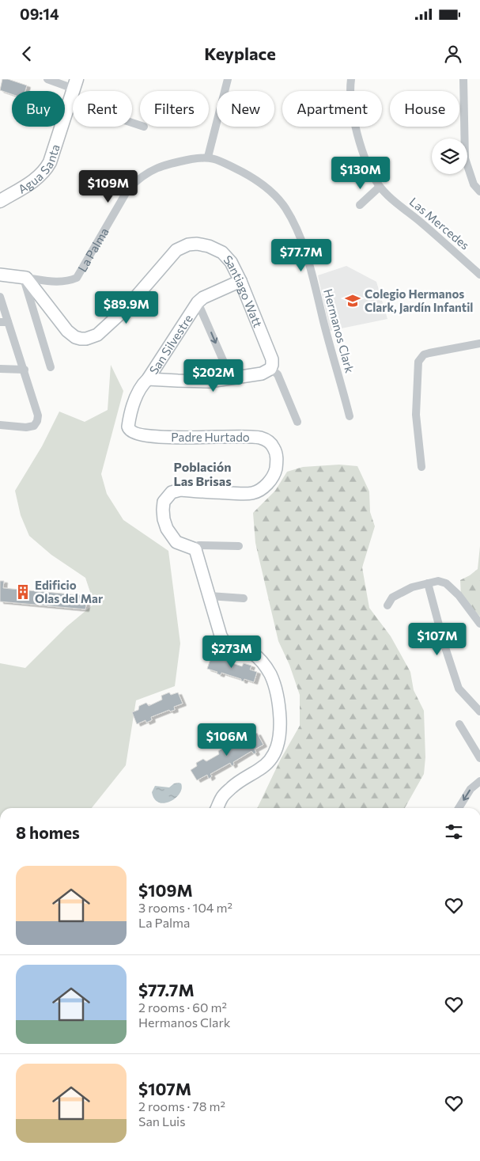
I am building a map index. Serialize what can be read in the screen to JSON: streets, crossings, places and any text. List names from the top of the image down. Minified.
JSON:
{"streets":{"main road":["Agua Santa"],"street":["Las Mercedes","La Palma","Santiago Watt","Hermanos Clark","San Silvestre","Padre Hurtado"]},"crossings":[["La Palma","Santiago Watt"],["La Palma","Hermanos Clark"],["Santiago Watt","San Silvestre"],["San Silvestre","Padre Hurtado"]],"districts":["Población Las Brisas"],"places":{"school or university":["Colegio Hermanos Clark, Jardín Infantil"],"building":["Edificio Olas del Mar"]},"page":{"status":"09:14","header":"Keyplace","chip":["Buy","Rent","Filters","New","Apartment","House"],"price":["$130M","$109M","$77.7M","$89.9M","$202M","$107M","$273M","$106M"],"heading":"8 homes","list":[{"name":"$109M","note":"3 rooms · 104 m² · La Palma"},{"name":"$77.7M","note":"2 rooms · 60 m² · Hermanos Clark"},{"name":"$107M","note":"2 rooms · 78 m² · San Luis"}]}}
